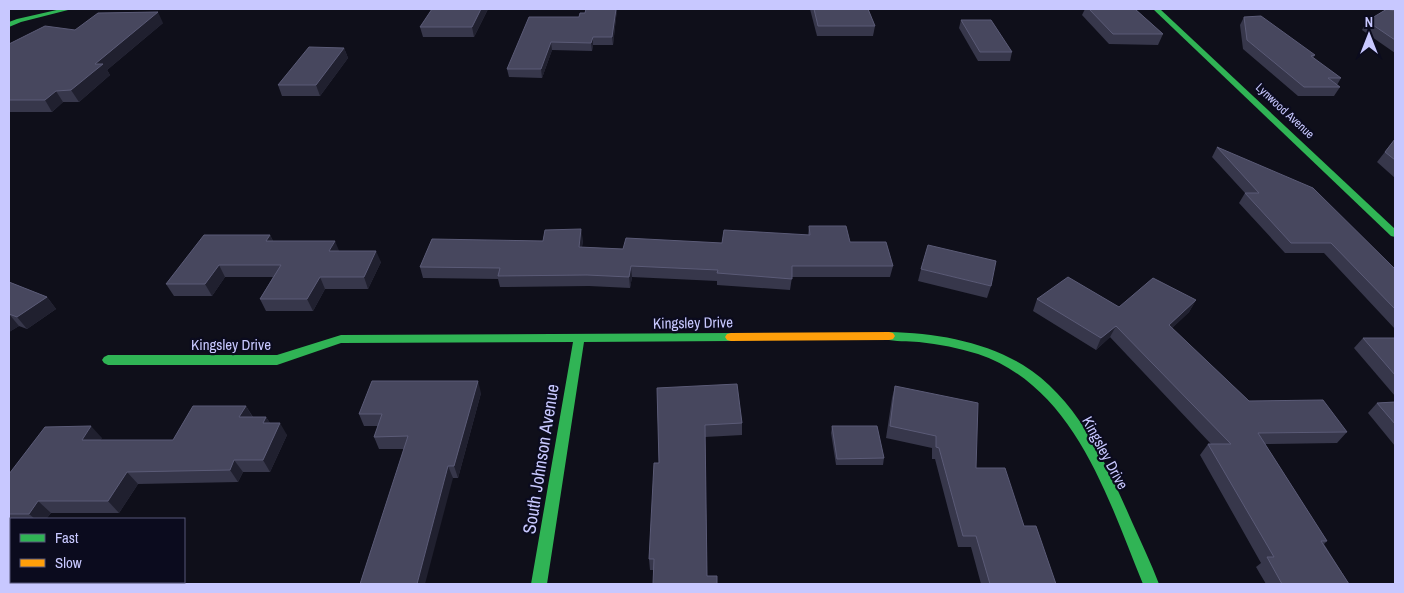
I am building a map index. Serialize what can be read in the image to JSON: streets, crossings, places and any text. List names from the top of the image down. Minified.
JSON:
{"streets":{"street":["Lynwood Avenue","Kingsley Drive","South Johnson Avenue"]},"crossings":[["Kingsley Drive","South Johnson Avenue"]],"legend":["Fast","Slow"],"north":"top"}
